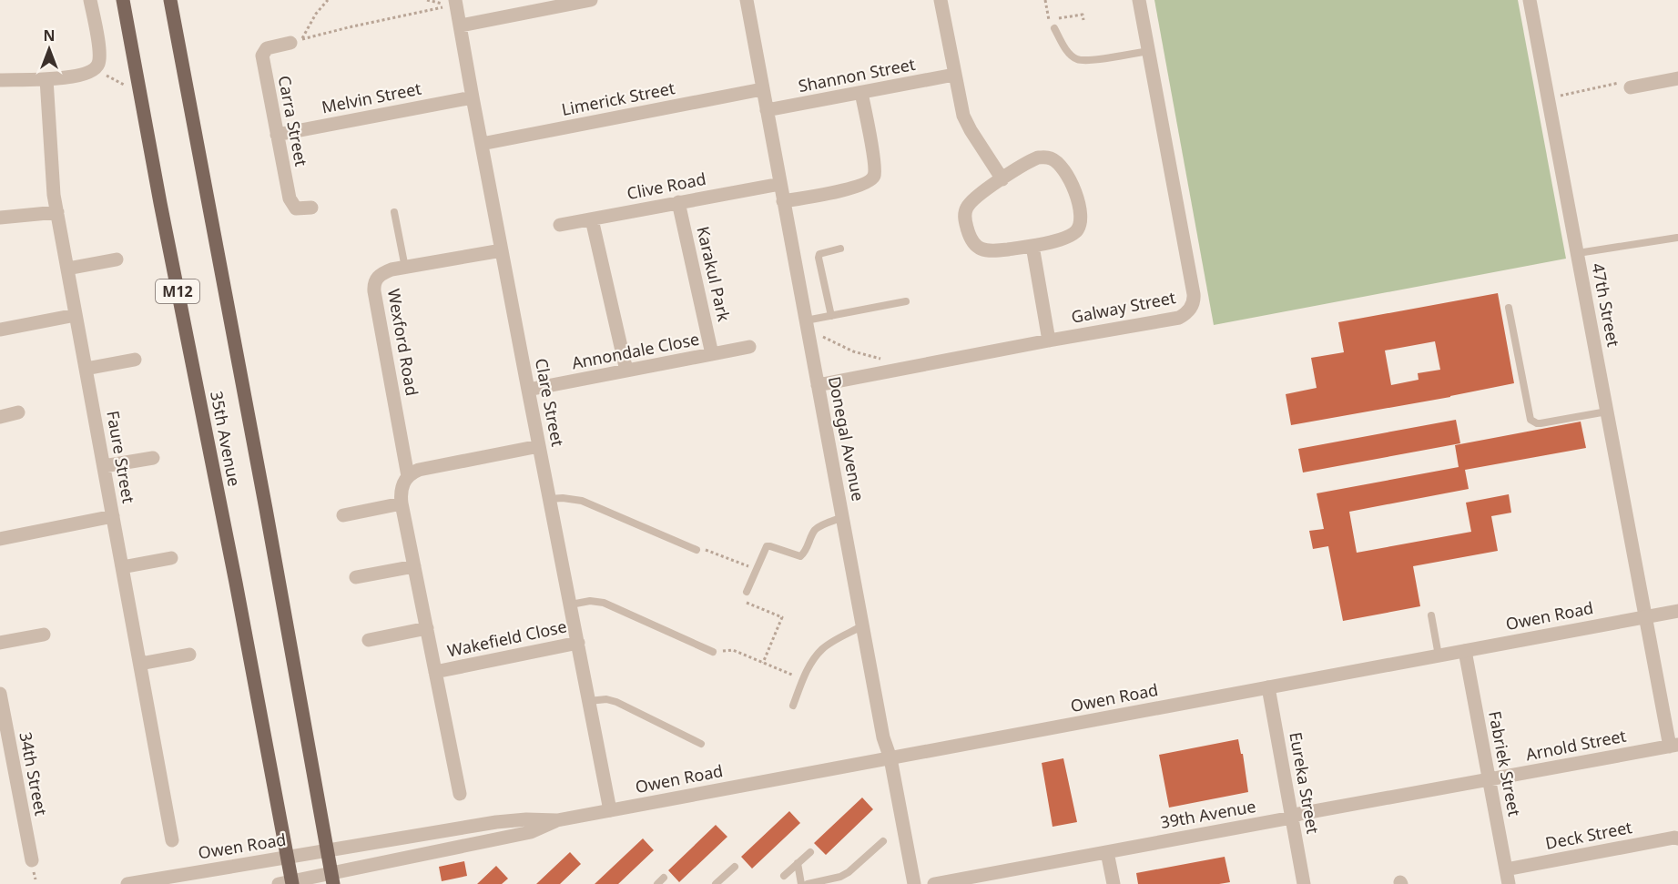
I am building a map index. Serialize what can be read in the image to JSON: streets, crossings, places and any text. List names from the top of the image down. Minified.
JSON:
{"streets":{"main road":["M12","35th Avenue"],"street":["Shannon Street","Melvin Street","Limerick Street","Carra Street","Clive Road","Karakul Park","47th Street","Galway Street","Wexford Road","Annondale Close","Clare Street","Donegal Avenue","Faure Street","Owen Road","Wakefield Close","Arnold Street","Fabriek Street","34th Street","Eureka Street","39th Avenue","Deck Street"]},"crossings":[["Shannon Street","Donegal Avenue"],["Melvin Street","Carra Street"],["Melvin Street","Clare Street"],["Limerick Street","Clare Street"],["Limerick Street","Donegal Avenue"],["Clive Road","Karakul Park"],["Clive Road","Donegal Avenue"],["Karakul Park","Annondale Close"],["47th Street","Owen Road"],["47th Street","Arnold Street"],["Galway Street","Donegal Avenue"],["Wexford Road","Clare Street"],["Annondale Close","Clare Street"],["Clare Street","Owen Road"],["Clare Street","Wakefield Close"],["35th Avenue","Owen Road"],["Donegal Avenue","Owen Road"],["Owen Road","Arnold Street"],["Owen Road","Fabriek Street"],["Owen Road","Eureka Street"],["Arnold Street","Fabriek Street"],["Arnold Street","39th Avenue"],["Fabriek Street","39th Avenue"],["Fabriek Street","Deck Street"],["Eureka Street","39th Avenue"]],"north":"top"}
